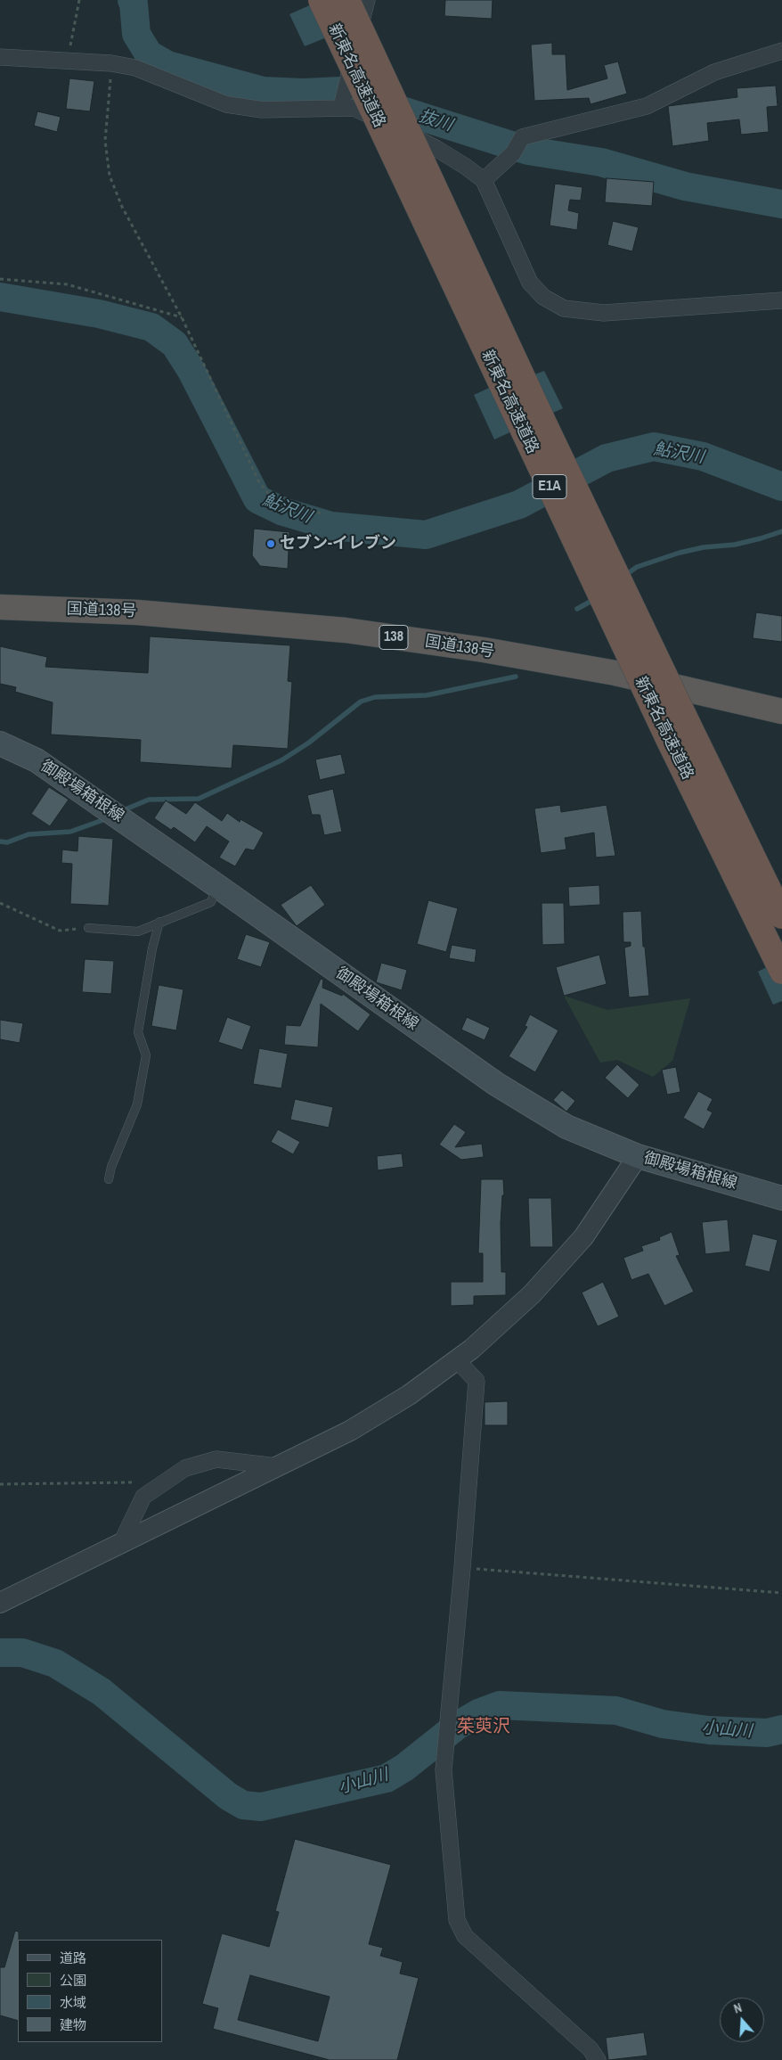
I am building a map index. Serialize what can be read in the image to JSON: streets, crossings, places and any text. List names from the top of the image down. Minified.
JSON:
{"streets":{"highway":["新東名高速道路","E1A","国道138号","138"],"main road":["御殿場箱根線"]},"districts":["茱萸沢"],"water":["抜川","鮎沢川","小山川"],"places":["セブン-イレブン"],"legend":["道路","公園","水域","建物"],"north":"top"}
